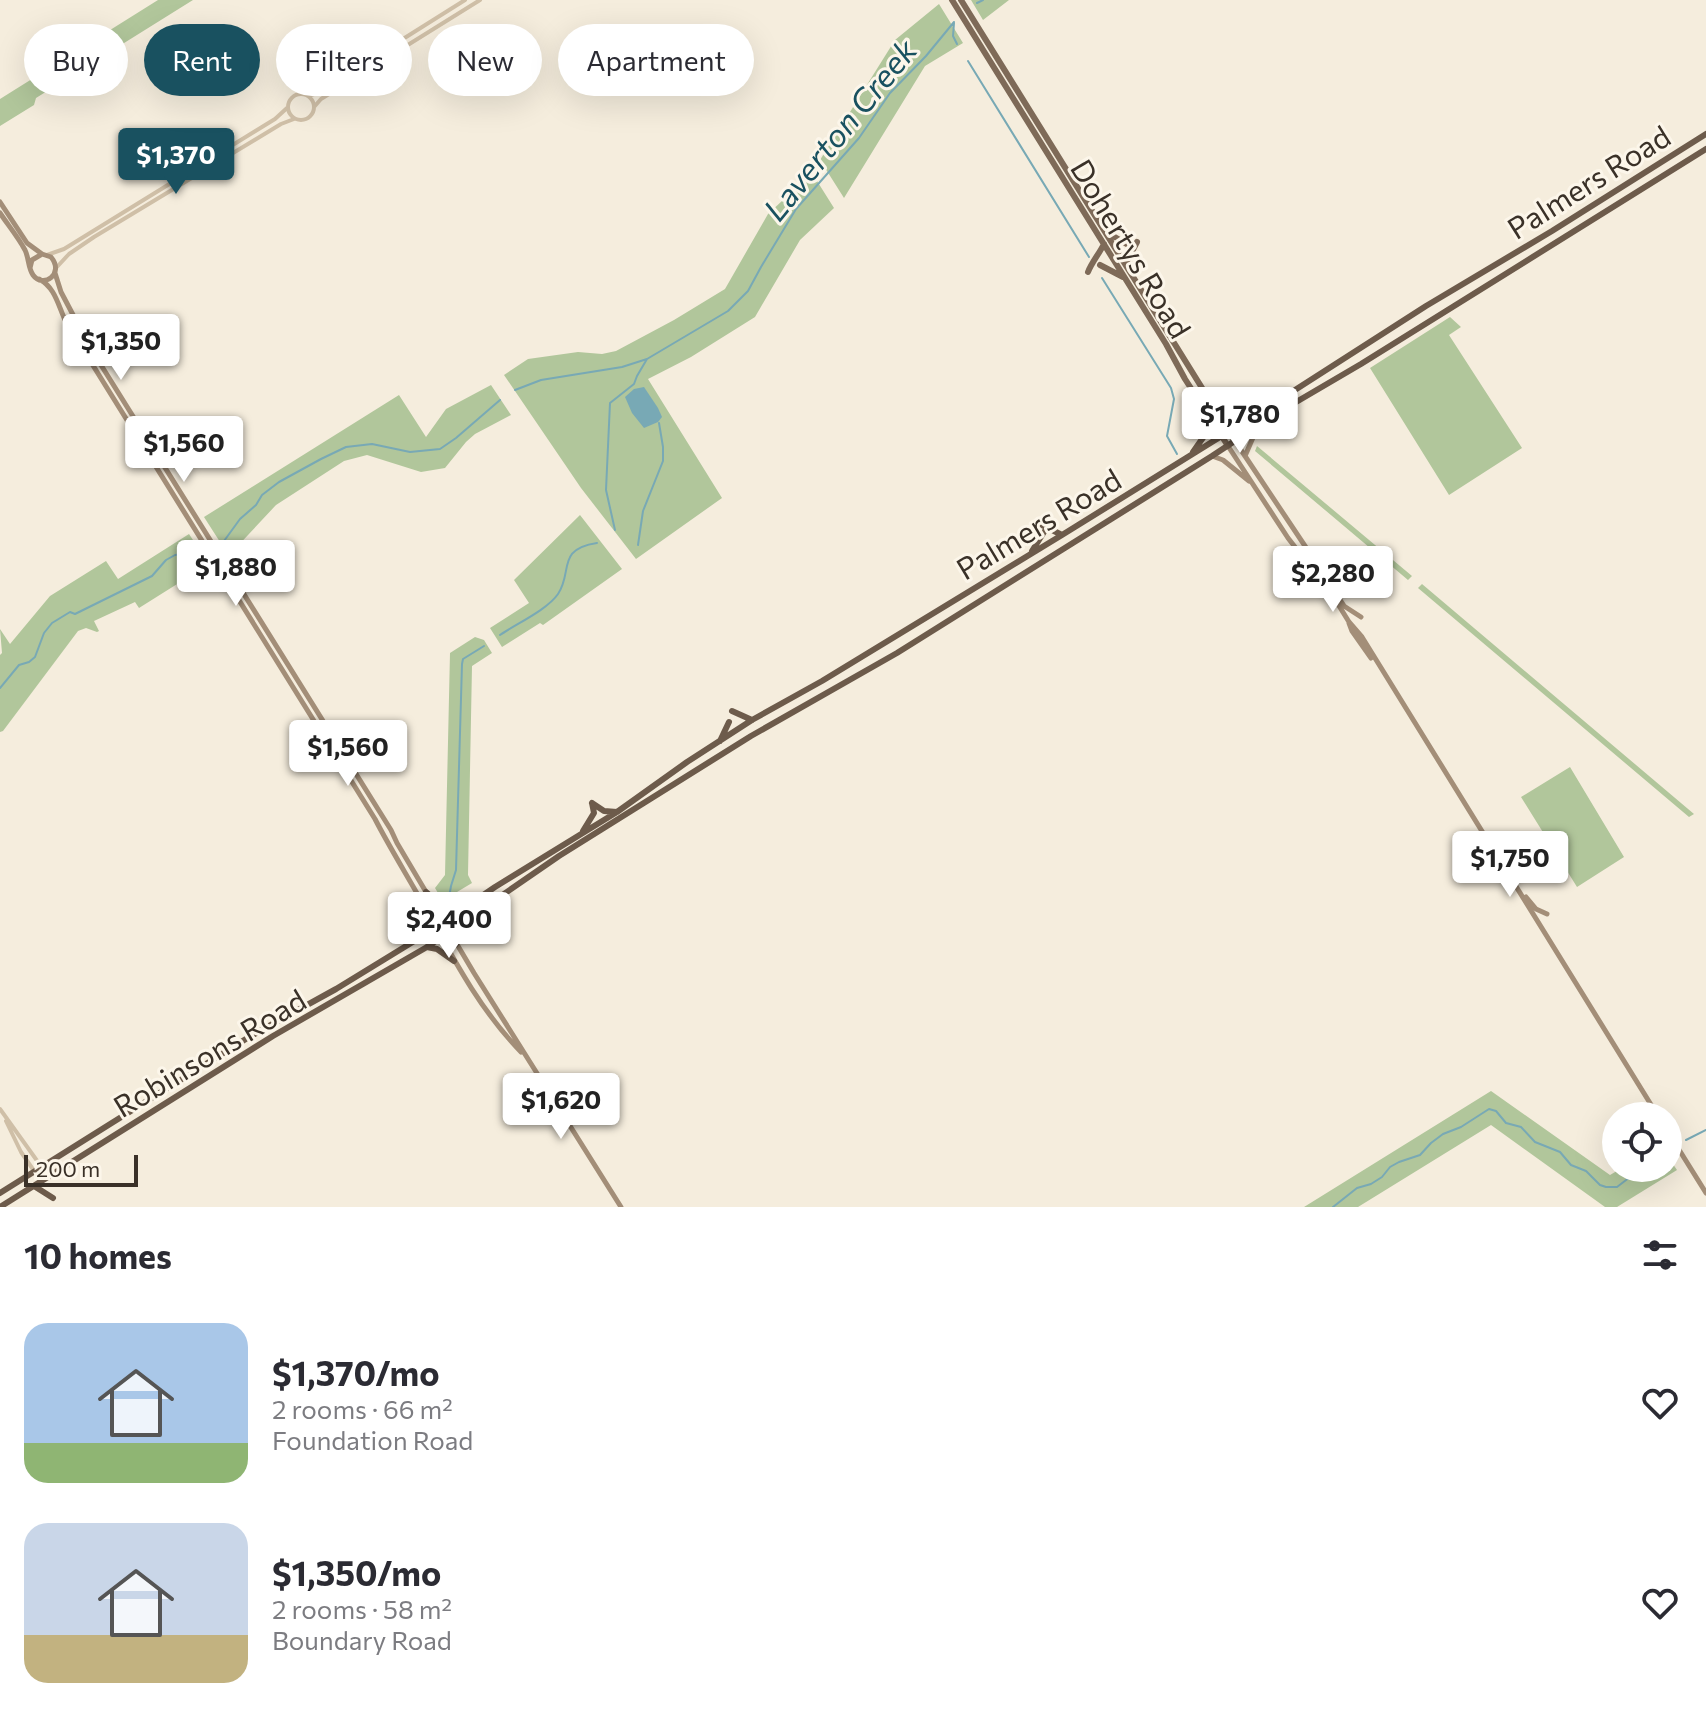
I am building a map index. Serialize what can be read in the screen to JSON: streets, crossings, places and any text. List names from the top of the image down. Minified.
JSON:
{"streets":{"highway":["Palmers Road","Robinsons Road"],"main road":["Dohertys Road"]},"crossings":[["Palmers Road","Dohertys Road"],["Palmers Road","Robinsons Road"]],"water":["Laverton Creek"],"scale_bar":"200 m","page":{"chip":["Buy","Rent","Filters","New","Apartment"],"price":["$1,370","$1,350","$1,780","$1,560","$1,880","$2,280","$1,560","$1,750","$2,400","$1,620"],"scale":"200 m","heading":"10 homes","list":[{"name":"$1,370/mo","note":"2 rooms · 66 m² · Foundation Road"},{"name":"$1,350/mo","note":"2 rooms · 58 m² · Boundary Road"}]}}
